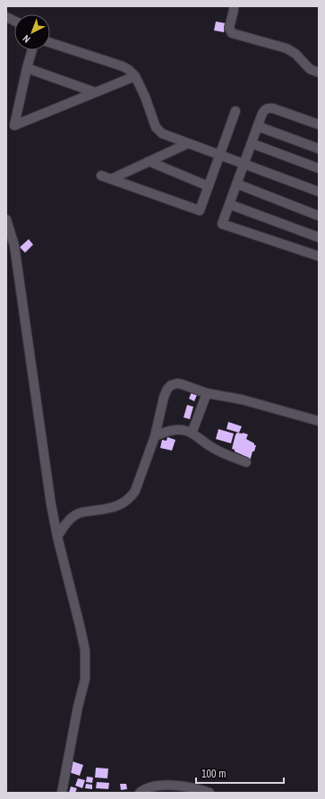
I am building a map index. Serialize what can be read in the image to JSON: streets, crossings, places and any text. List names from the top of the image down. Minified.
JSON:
{"scale_bar":"100 m","north":"bottom left"}
